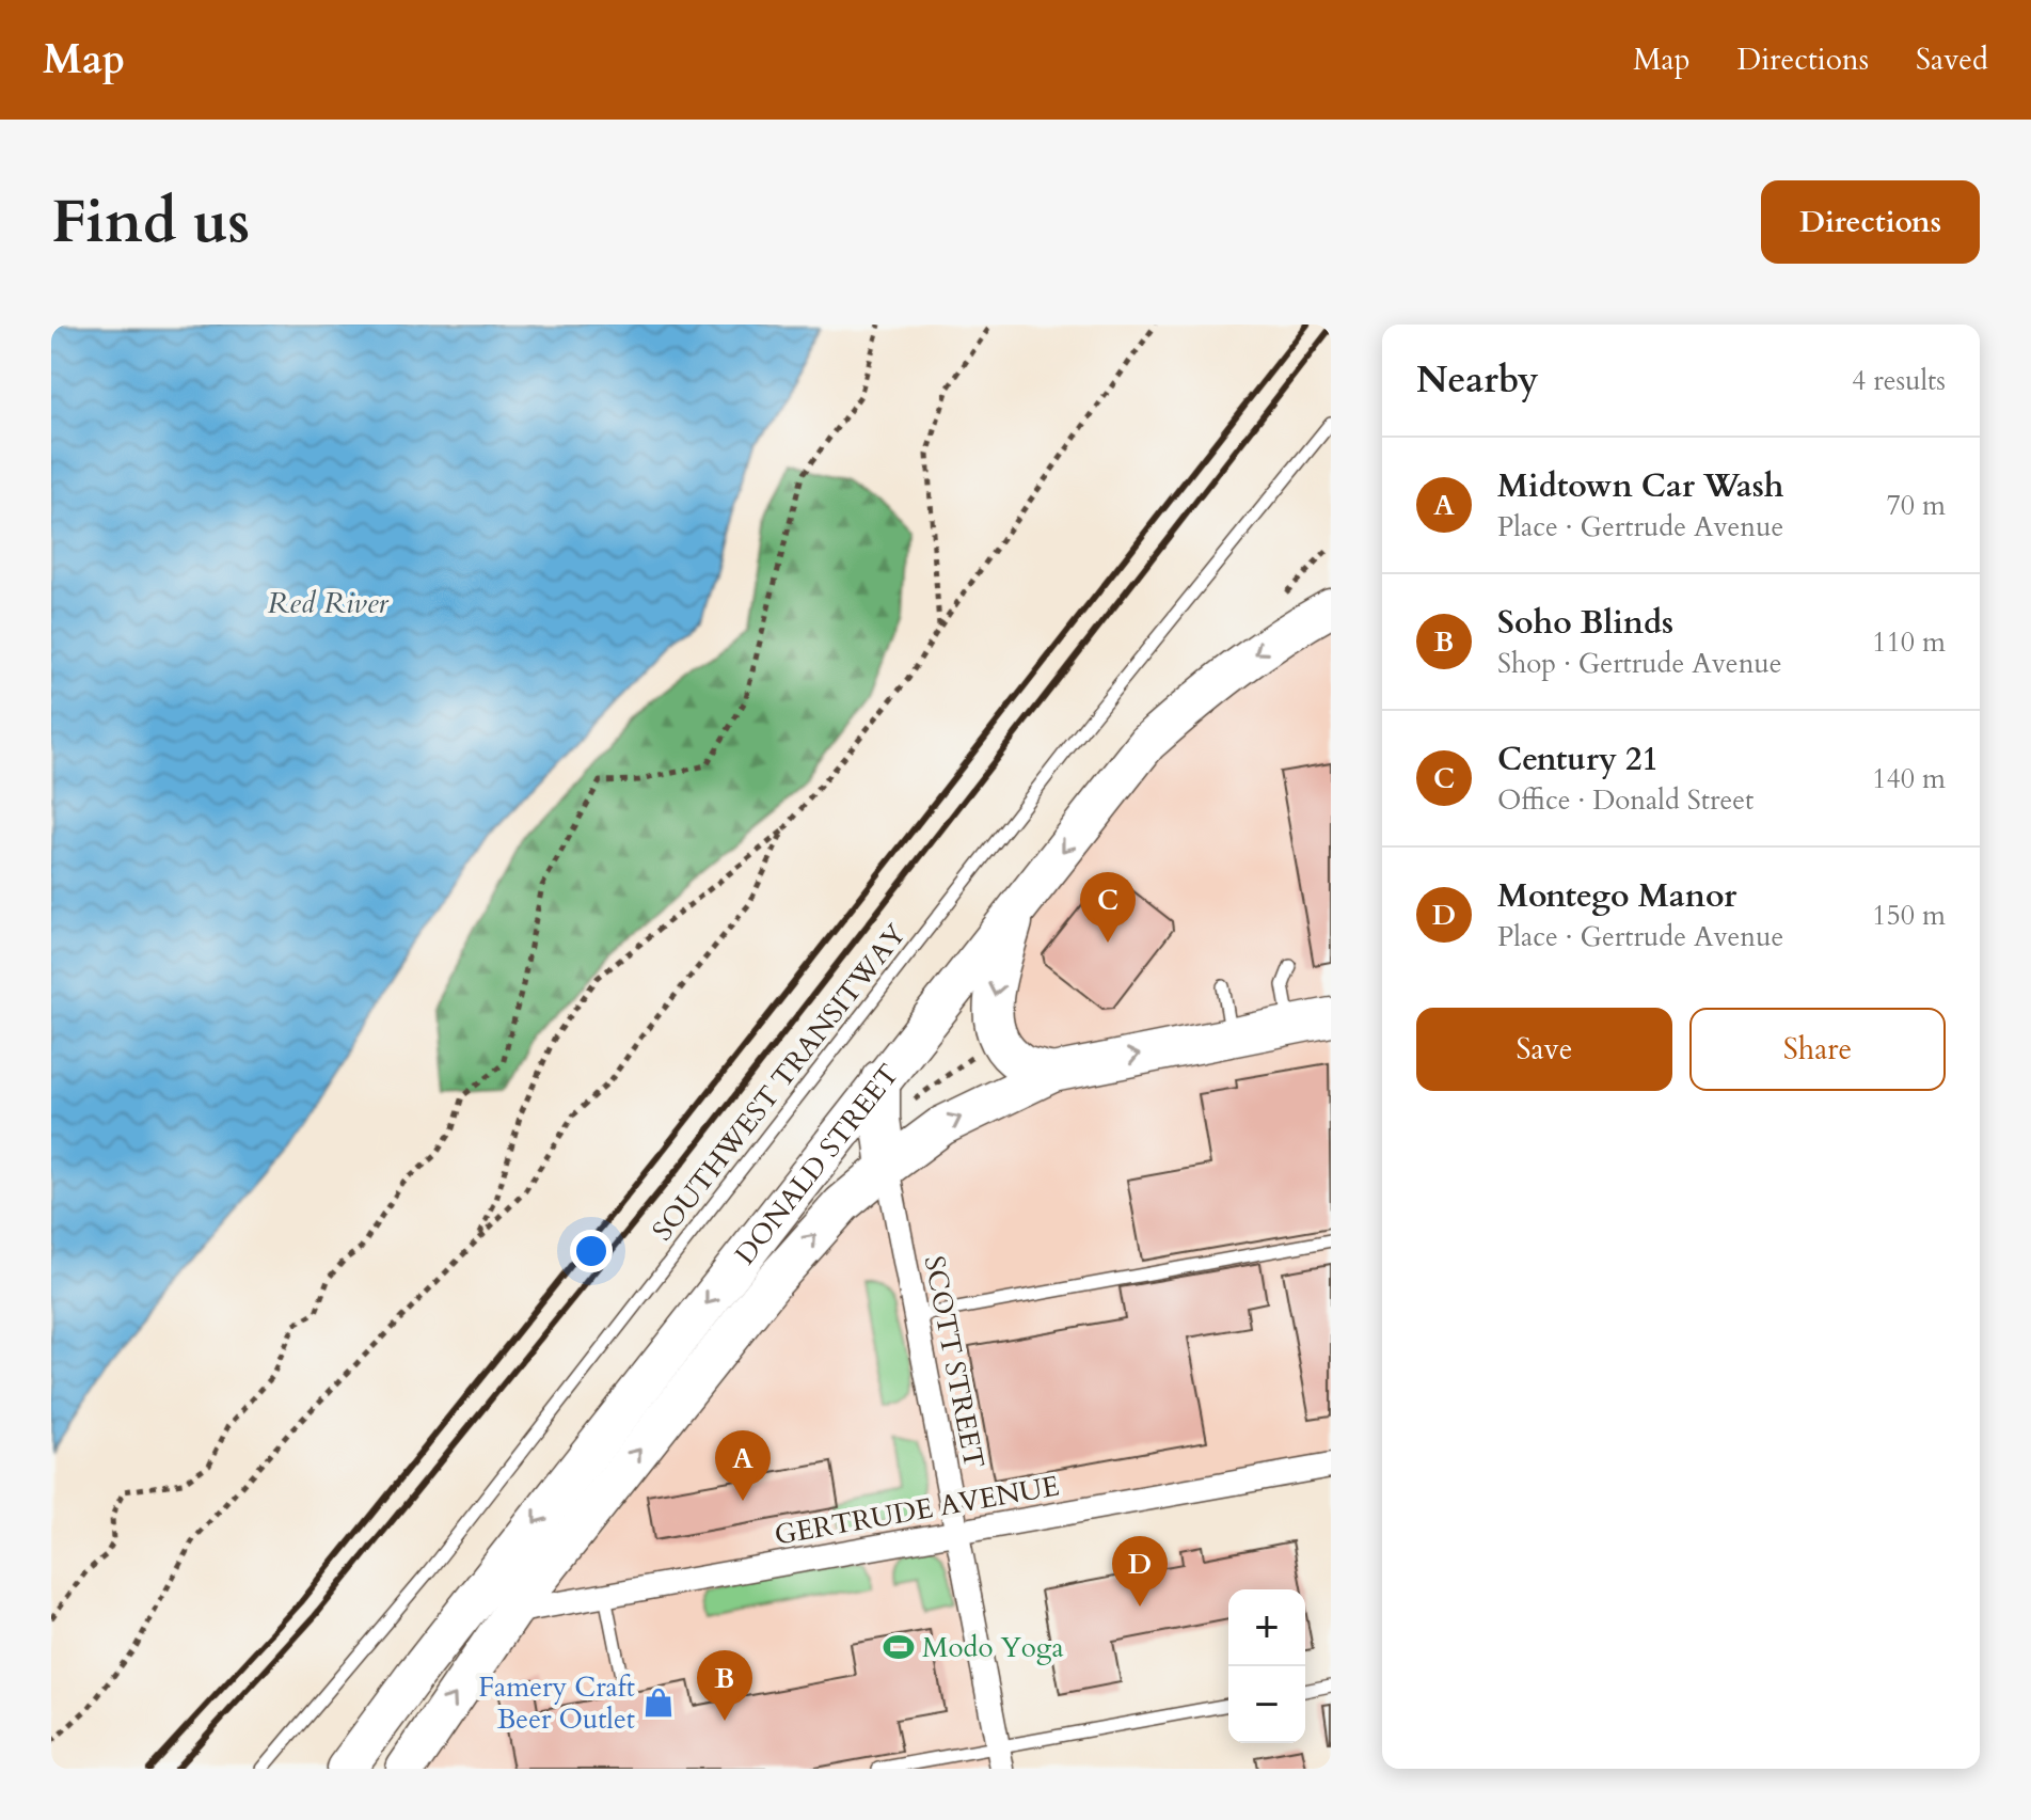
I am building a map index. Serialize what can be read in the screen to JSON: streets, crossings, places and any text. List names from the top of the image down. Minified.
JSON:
{"streets":{"main road":["DONALD STREET"],"street":["SCOTT STREET","GERTRUDE AVENUE"],"lane":["SOUTHWEST TRANSITWAY"]},"crossings":[["DONALD STREET","SCOTT STREET"],["DONALD STREET","GERTRUDE AVENUE"],["SCOTT STREET","GERTRUDE AVENUE"]],"water":["Red River"],"places":{"sports":["Modo Yoga"],"shop":["Famery Craft Beer Outlet"]},"page":{"header":"Map","nav":["Map","Directions","Saved"],"buttons":["Directions",["Save","Share"]],"title":"Find us","heading":["Nearby","4 results"],"list":[{"mark":"A","name":"Midtown Car Wash","note":"Place · Gertrude Avenue","value":"70 m"},{"mark":"B","name":"Soho Blinds","note":"Shop · Gertrude Avenue","value":"110 m"},{"mark":"C","name":"Century 21","note":"Office · Donald Street","value":"140 m"},{"mark":"D","name":"Montego Manor","note":"Place · Gertrude Avenue","value":"150 m"}],"pins":["C","A","D","B"],"map_buttons":["+","−"]}}
